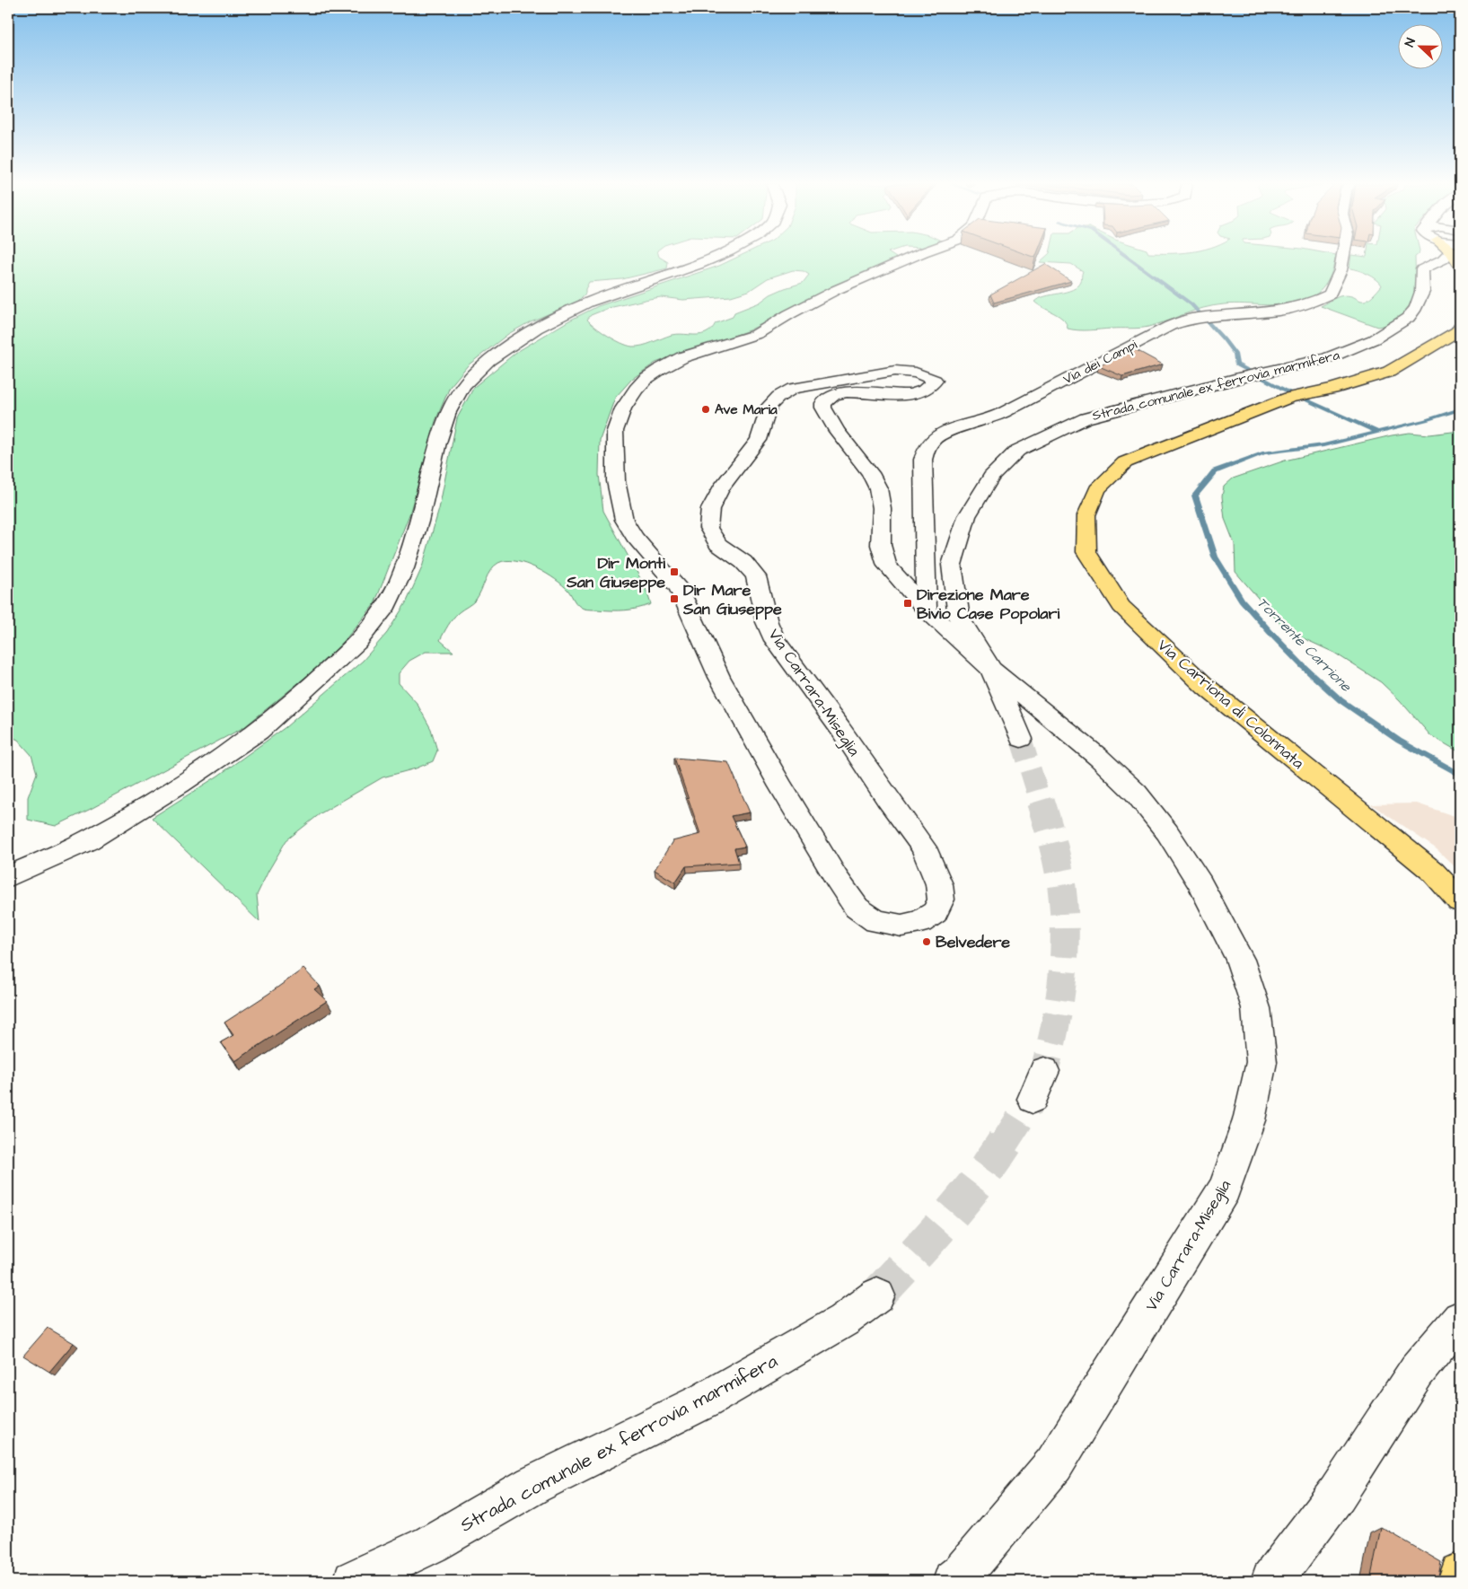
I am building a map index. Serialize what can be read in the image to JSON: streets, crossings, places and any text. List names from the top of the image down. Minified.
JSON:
{"streets":{"main road":["Via Carriona di Colonnata"],"street":["Via dei Campi","Strada comunale ex ferrovia marmifera","Via Carrara-Miseglia"]},"crossings":[["Via dei Campi","Via Carrara-Miseglia"],["Strada comunale ex ferrovia marmifera","Via Carrara-Miseglia"]],"water":["Torrente Carrione"],"places":{"other":["Ave Maria","Belvedere"],"transit":["Dir Monti San Giuseppe","Dir Mare San Giuseppe","Direzione Mare Bivio Case Popolari"]},"north":"left"}
